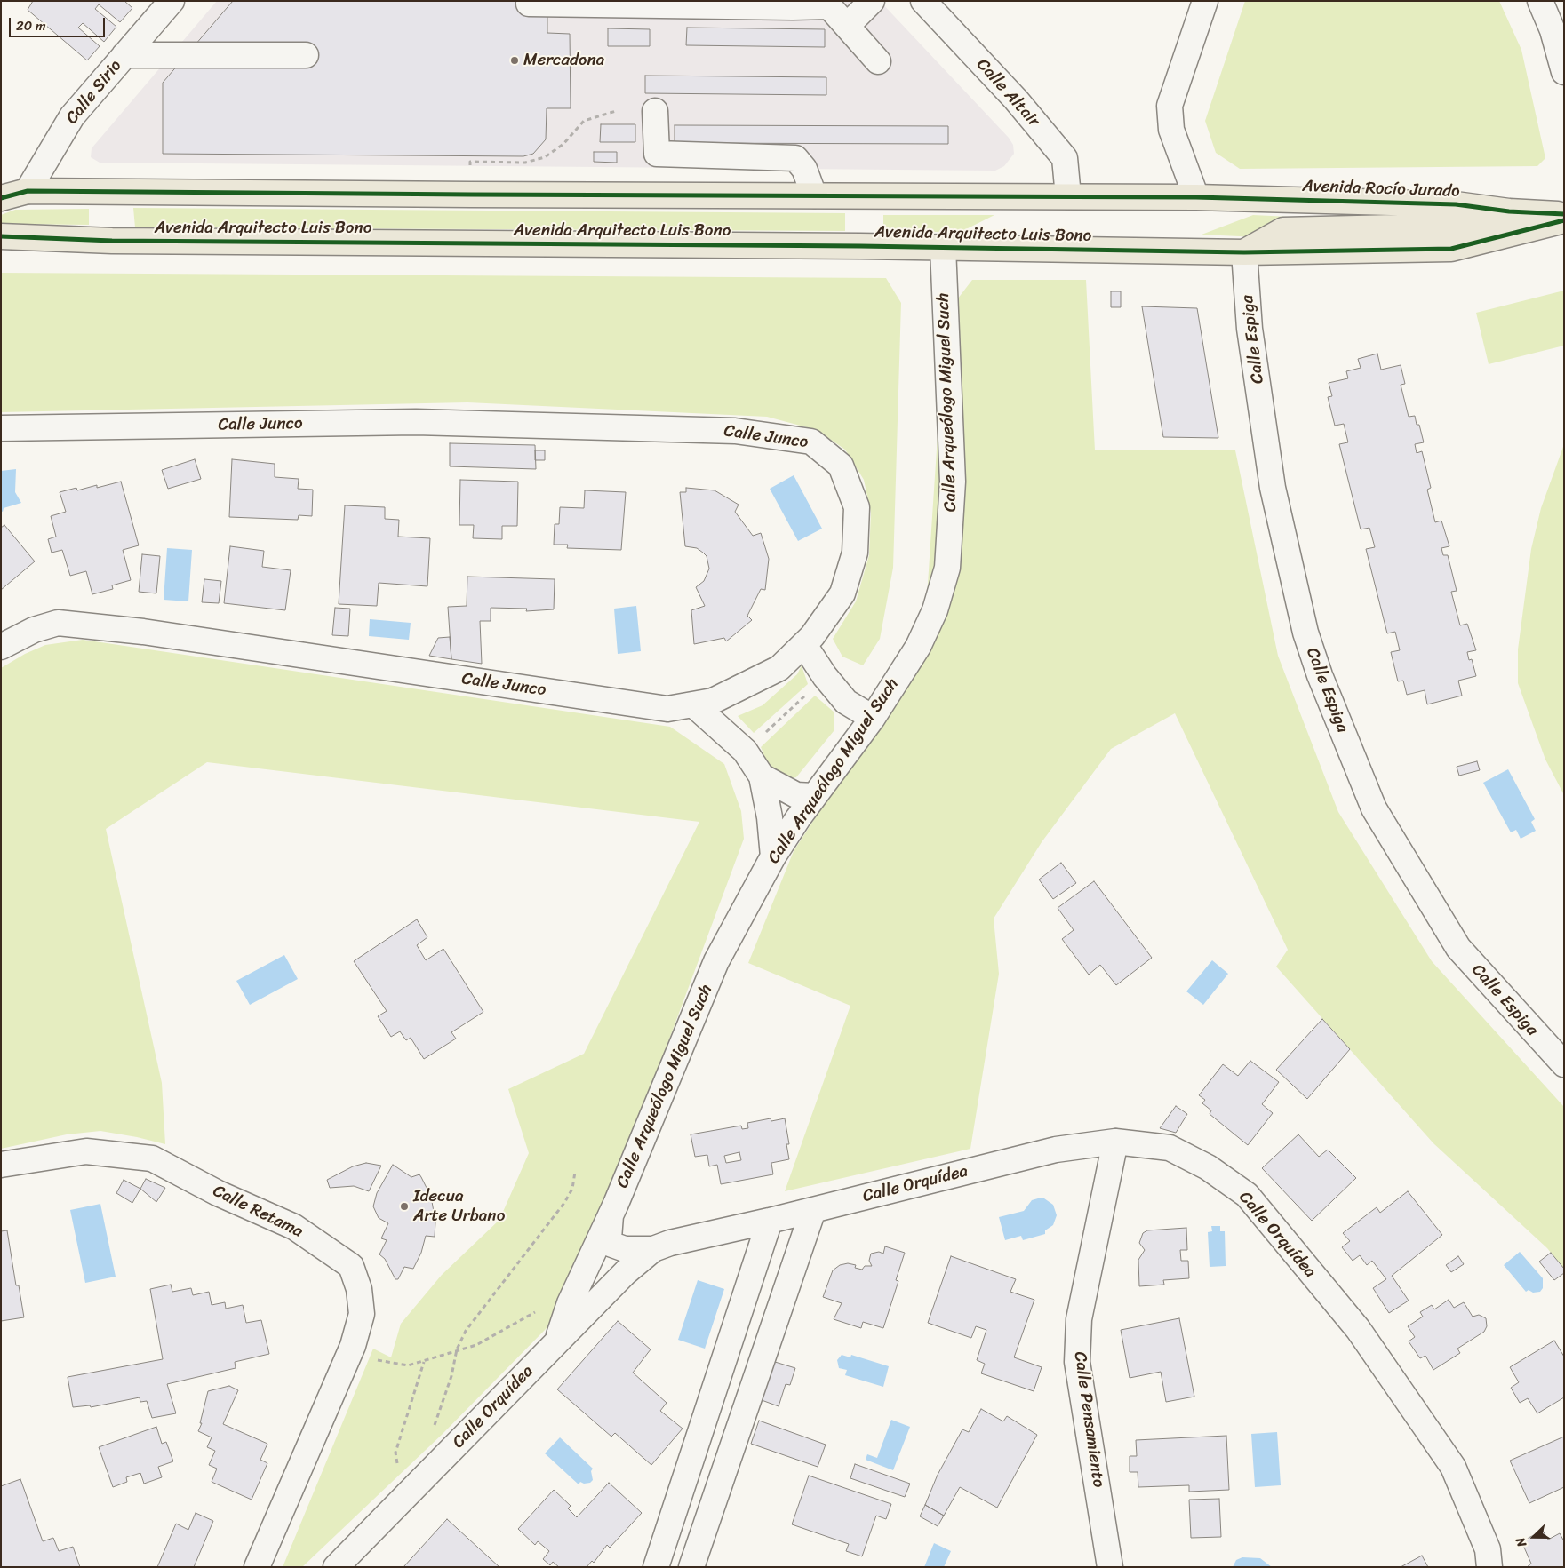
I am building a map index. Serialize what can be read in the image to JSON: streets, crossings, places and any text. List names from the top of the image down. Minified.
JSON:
{"streets":{"main road":["Avenida Rocío Jurado","Avenida Arquitecto Luis Bono"],"street":["Calle Sirio","Calle Altair","Calle Espiga","Calle Arqueólogo Miguel Such","Calle Junco","Calle Orquídea","Calle Retama","Calle Pensamiento"]},"crossings":[["Calle Sirio","Avenida Arquitecto Luis Bono"],["Calle Altair","Avenida Arquitecto Luis Bono"],["Avenida Rocío Jurado","Avenida Arquitecto Luis Bono"],["Avenida Rocío Jurado","Calle Espiga"],["Avenida Arquitecto Luis Bono","Calle Espiga"],["Avenida Arquitecto Luis Bono","Calle Arqueólogo Miguel Such"],["Calle Arqueólogo Miguel Such","Calle Orquídea"],["Calle Orquídea","Calle Pensamiento"]],"places":["Mercadona","Idecua Arte Urbano"],"scale_bar":"20 m","north":"left"}
